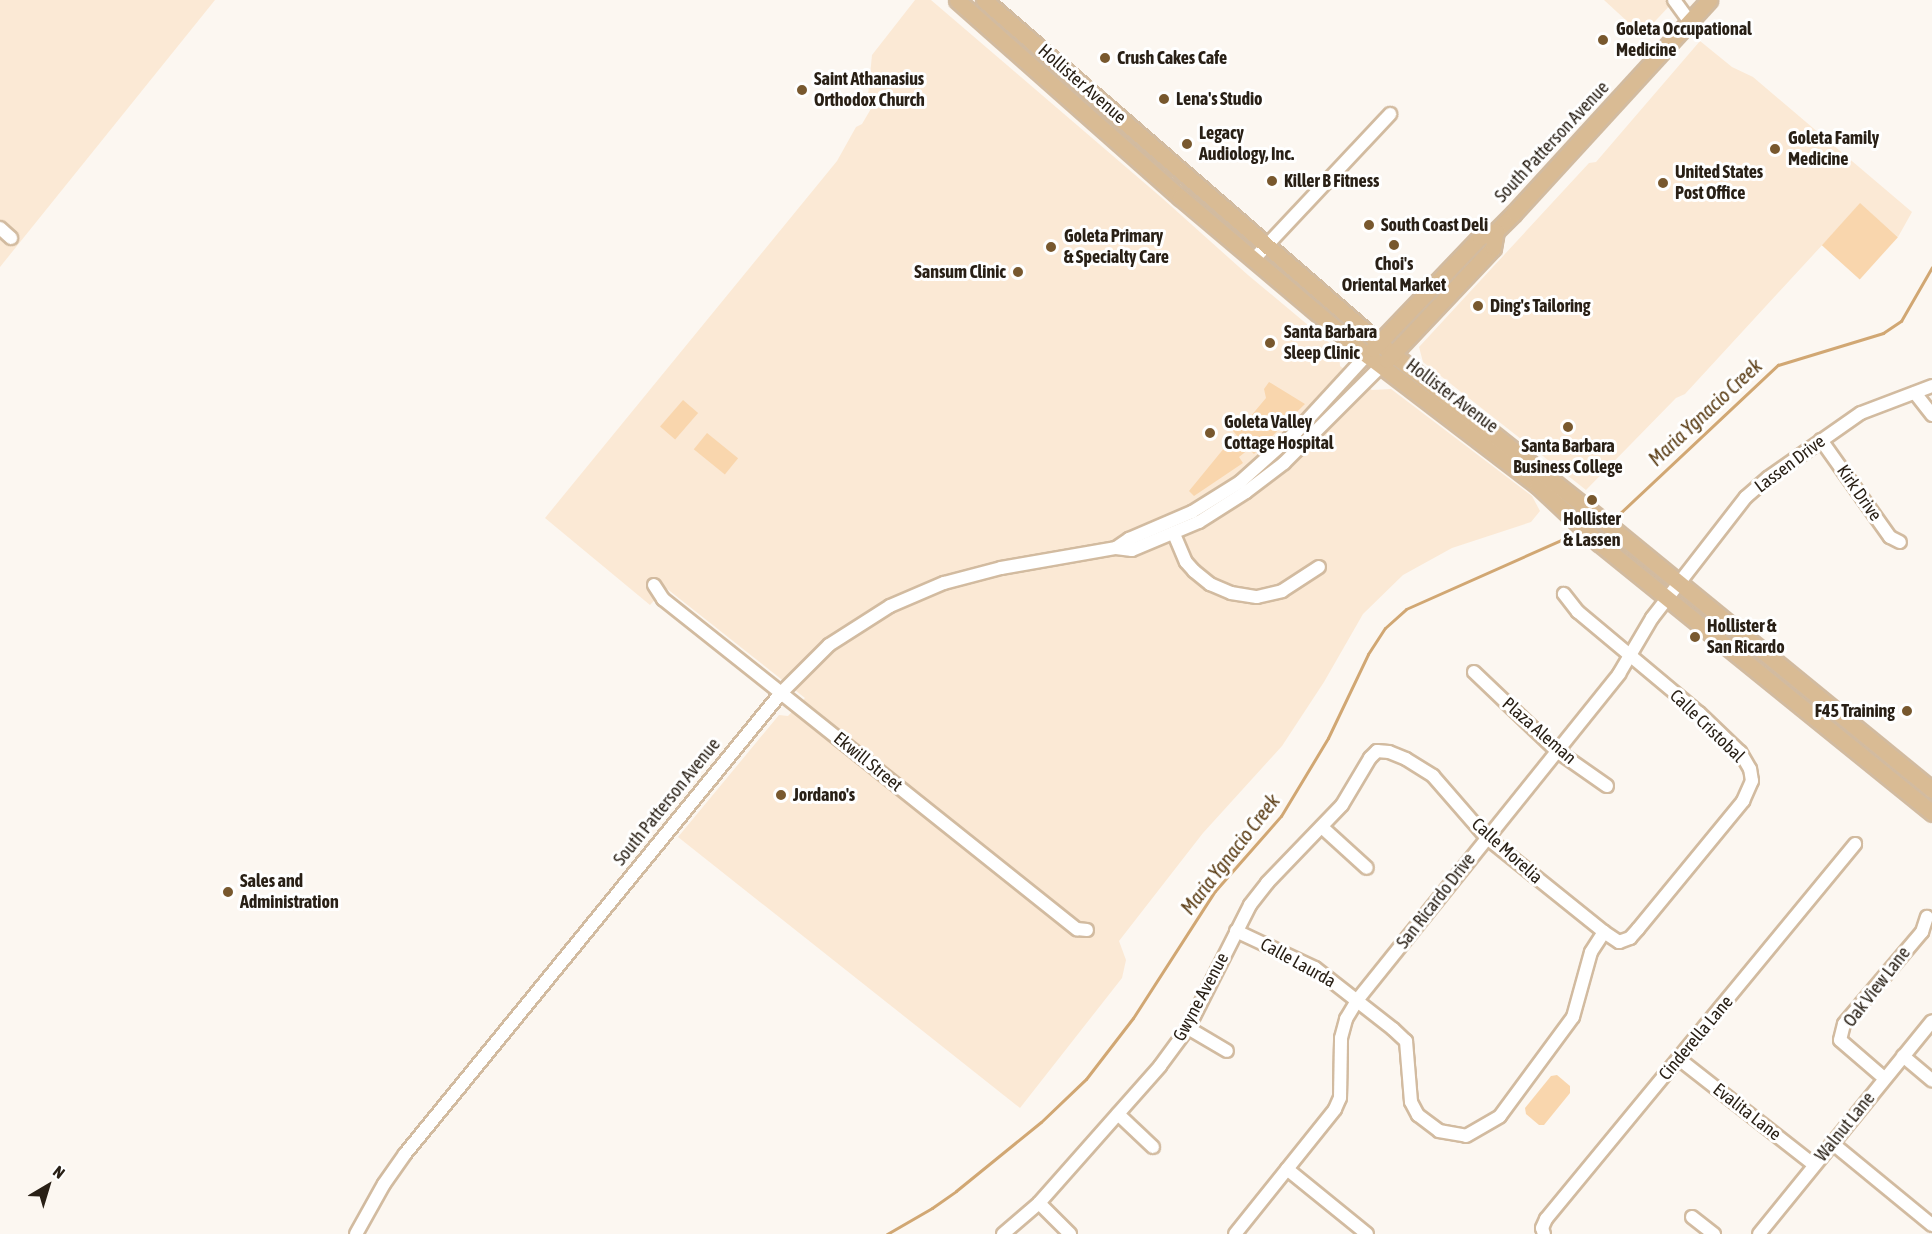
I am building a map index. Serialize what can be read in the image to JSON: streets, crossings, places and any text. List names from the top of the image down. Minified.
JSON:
{"streets":{"main road":["Hollister Avenue","South Patterson Avenue"],"street":["Lassen Drive","Kirk Drive","Calle Cristobal","Plaza Aleman","Ekwill Street","Calle Morelia","San Ricardo Drive","Calle Laurda","Oak View Lane","Gwyne Avenue","Cinderella Lane","Evalita Lane","Walnut Lane"]},"crossings":[["Hollister Avenue","South Patterson Avenue"],["Hollister Avenue","Lassen Drive"],["Hollister Avenue","San Ricardo Drive"],["South Patterson Avenue","Ekwill Street"],["Lassen Drive","Kirk Drive"],["Lassen Drive","San Ricardo Drive"],["Calle Cristobal","Calle Morelia"],["Calle Cristobal","San Ricardo Drive"],["Calle Cristobal","Calle Laurda"],["Plaza Aleman","San Ricardo Drive"],["Calle Morelia","San Ricardo Drive"],["Calle Morelia","Calle Laurda"],["Calle Morelia","Gwyne Avenue"],["San Ricardo Drive","Calle Laurda"],["Calle Laurda","Gwyne Avenue"],["Oak View Lane","Walnut Lane"],["Cinderella Lane","Evalita Lane"],["Evalita Lane","Walnut Lane"]],"water":["Maria Ygnacio Creek"],"places":["Goleta Occupational Medicine","Crush Cakes Cafe","Saint Athanasius Orthodox Church","Lena's Studio","Legacy Audiology, Inc.","Goleta Family Medicine","Killer B Fitness","United States Post Office","South Coast Deli","Choi's Oriental Market","Goleta Primary & Specialty Care","Sansum Clinic","Ding's Tailoring","Santa Barbara Sleep Clinic","Santa Barbara Business College","Goleta Valley Cottage Hospital","Hollister & Lassen","Hollister & San Ricardo","F45 Training","Jordano's","Sales and Administration"],"north":"top right"}
